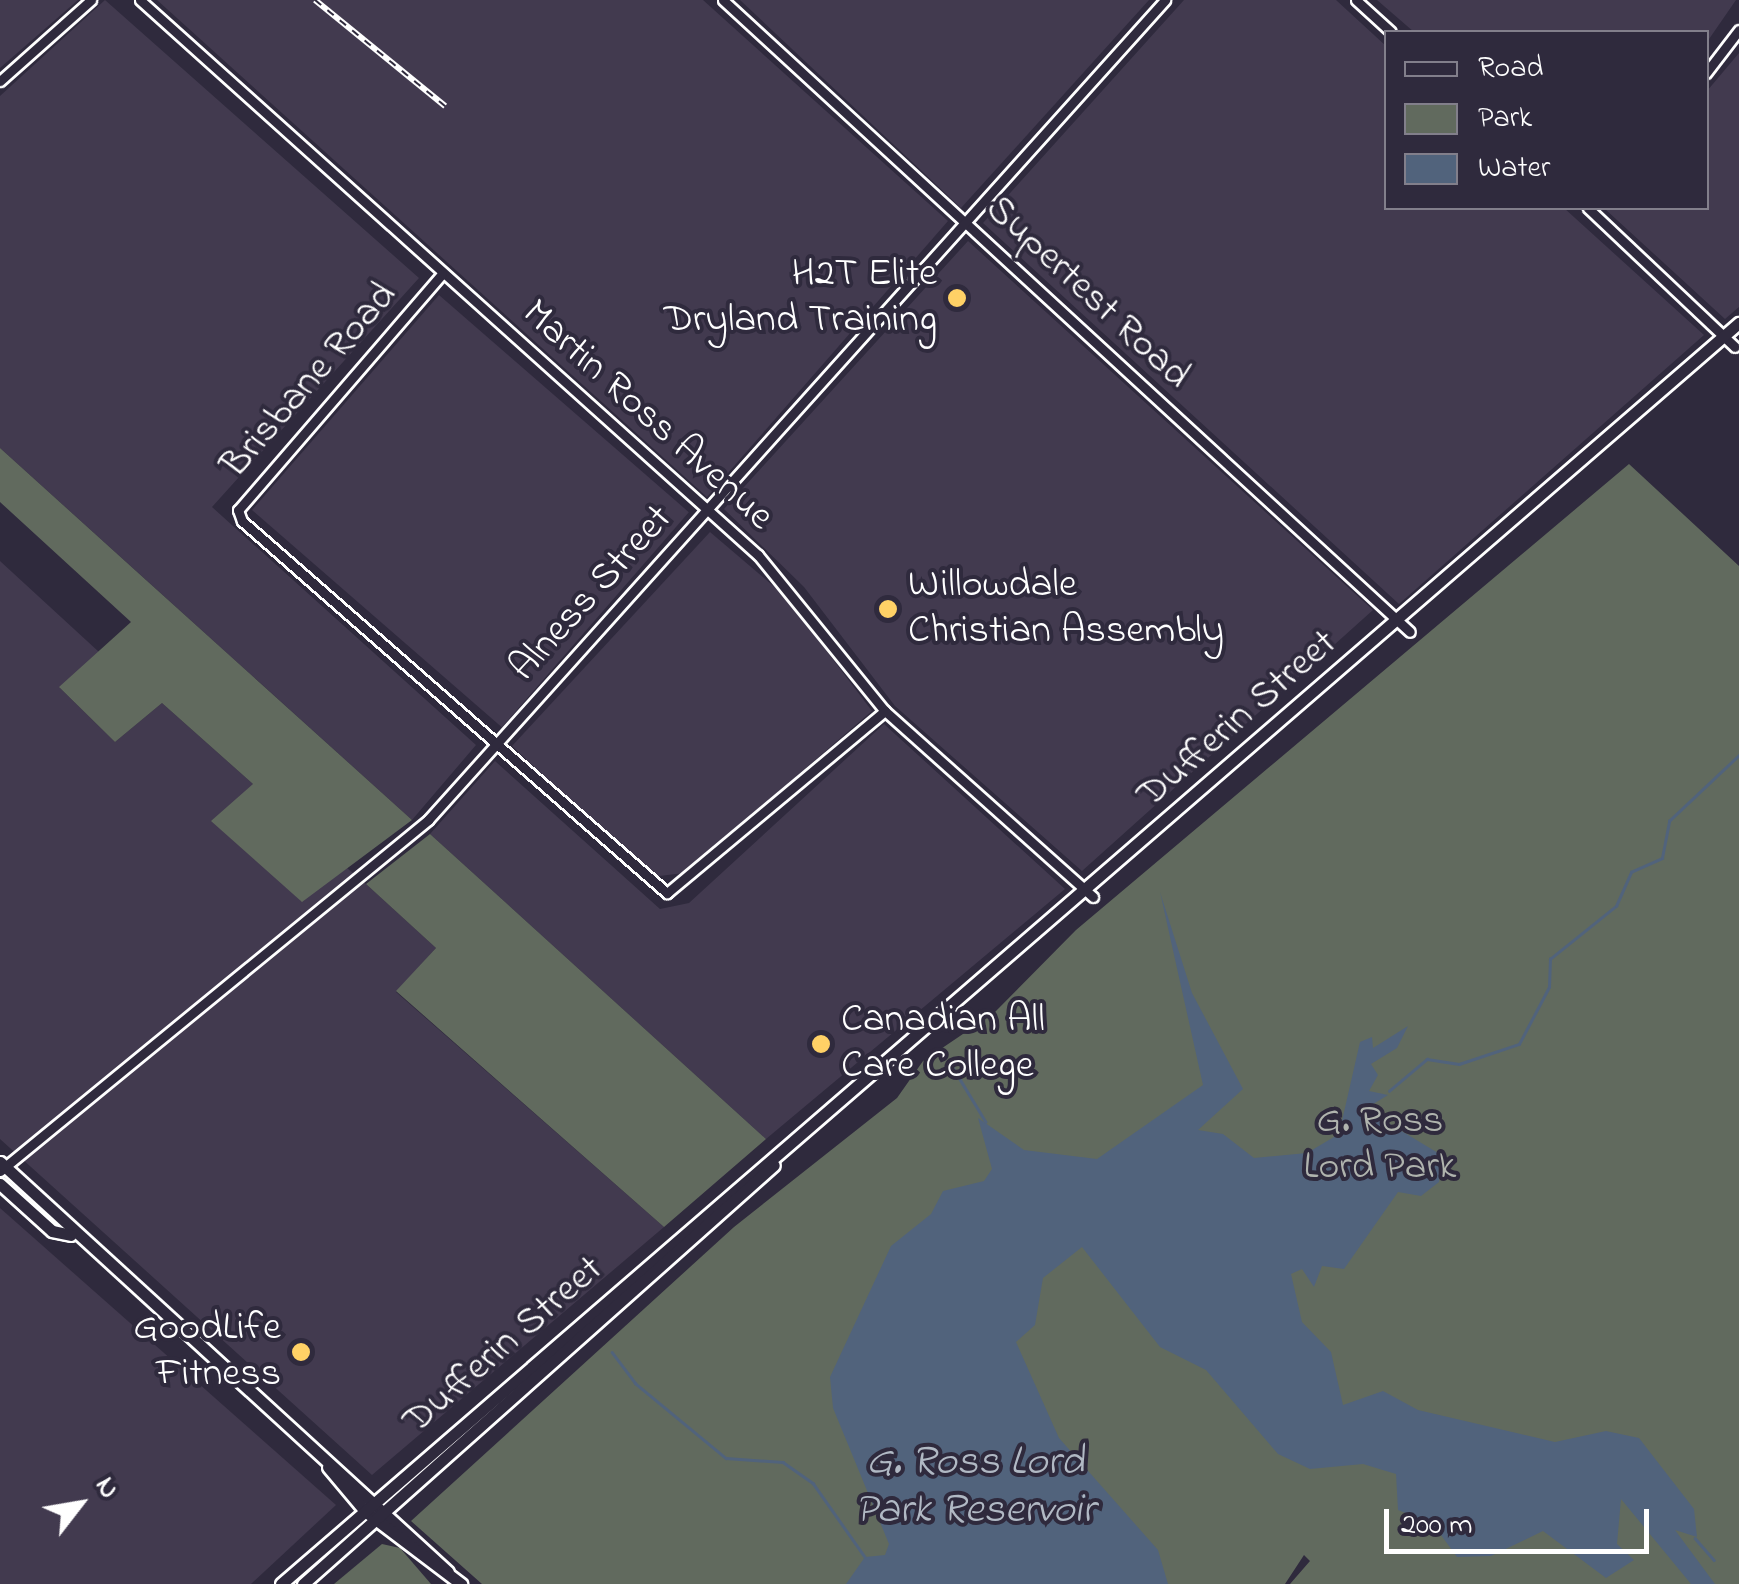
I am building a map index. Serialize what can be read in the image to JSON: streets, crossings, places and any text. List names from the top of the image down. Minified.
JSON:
{"streets":{"main road":["Dufferin Street"],"street":["Supertest Road","Brisbane Road","Martin Ross Avenue","Alness Street"]},"crossings":[["Supertest Road","Alness Street"],["Supertest Road","Dufferin Street"],["Brisbane Road","Martin Ross Avenue"],["Brisbane Road","Alness Street"],["Martin Ross Avenue","Alness Street"],["Martin Ross Avenue","Dufferin Street"]],"water":["G. Ross Lord Park Reservoir"],"parks":["G. Ross Lord Park"],"places":["H2T Elite Dryland Training","Willowdale Christian Assembly","Canadian All Care College","GoodLife Fitness"],"legend":["Road","Park","Water"],"scale_bar":"200 m","north":"top right"}
